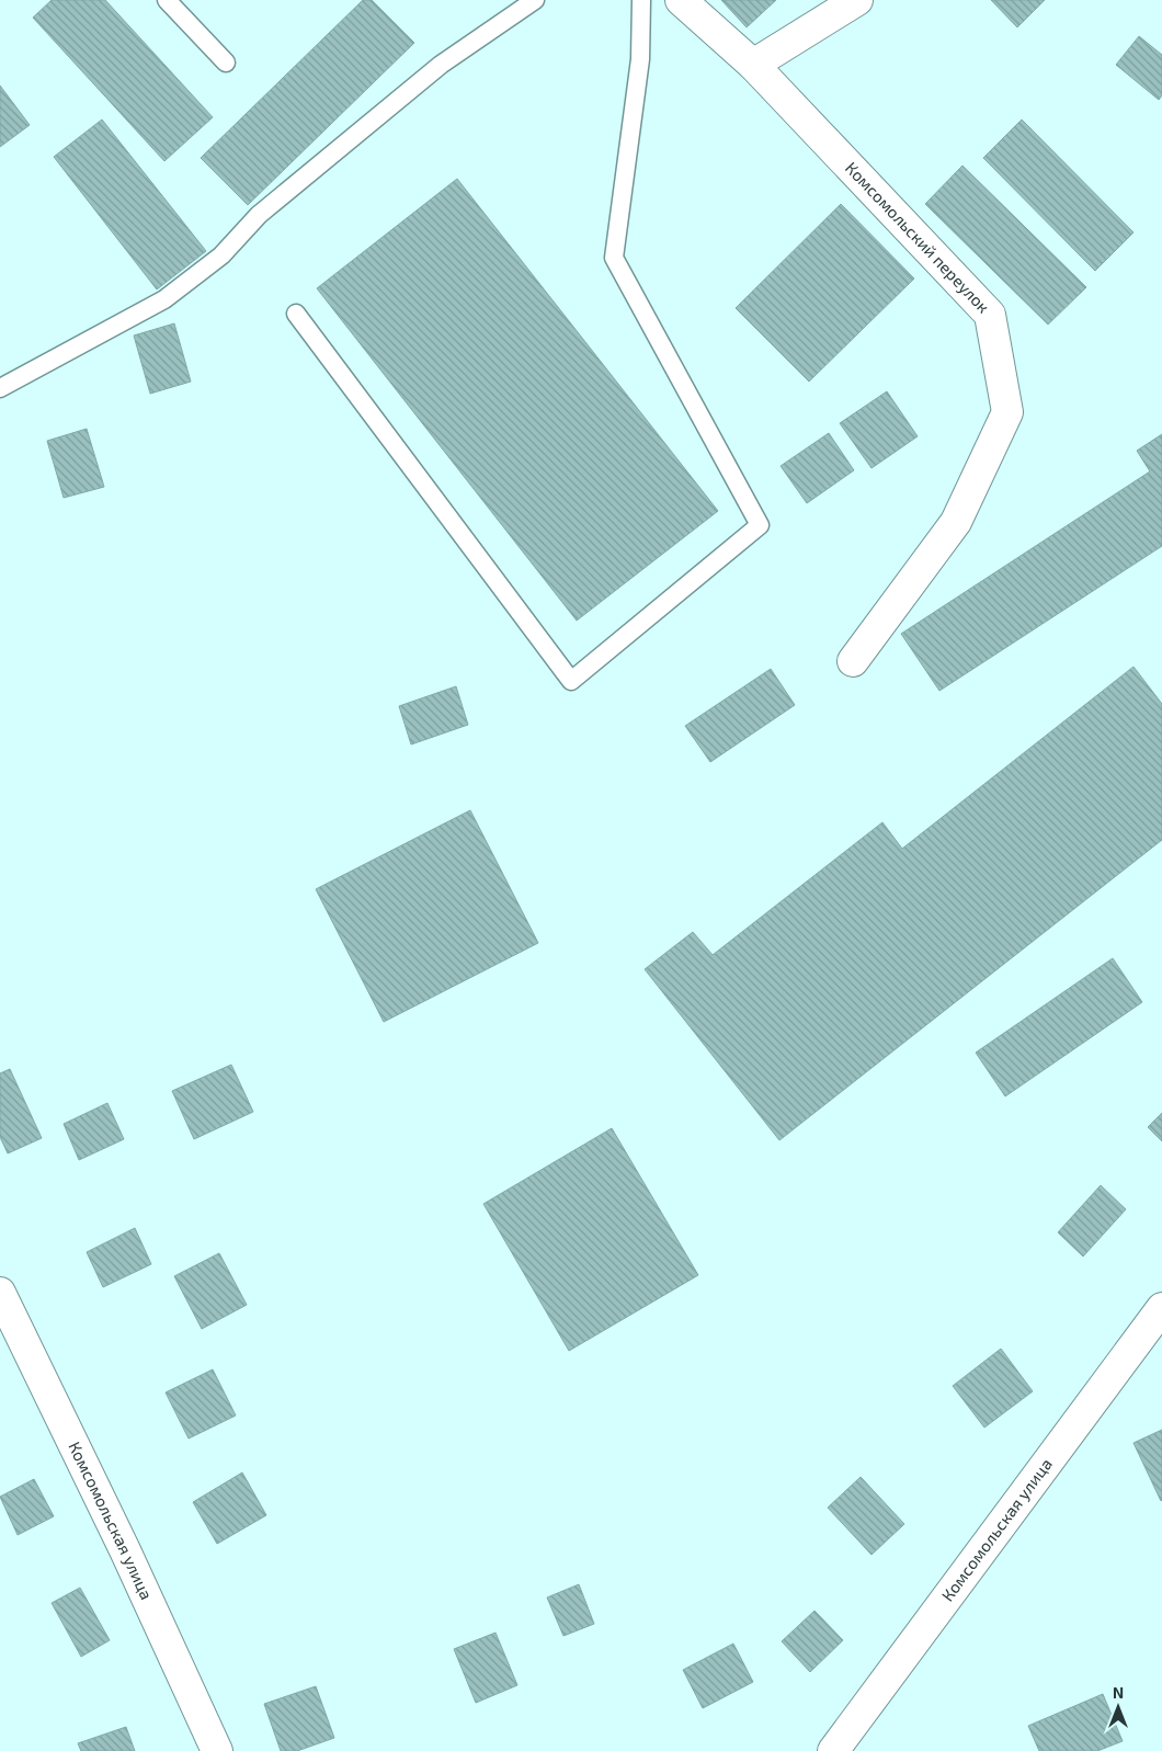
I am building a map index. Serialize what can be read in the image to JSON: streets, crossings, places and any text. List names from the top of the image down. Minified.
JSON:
{"streets":{"street":["Комсомольский переулок","Комсомольская улица"]},"north":"top"}
